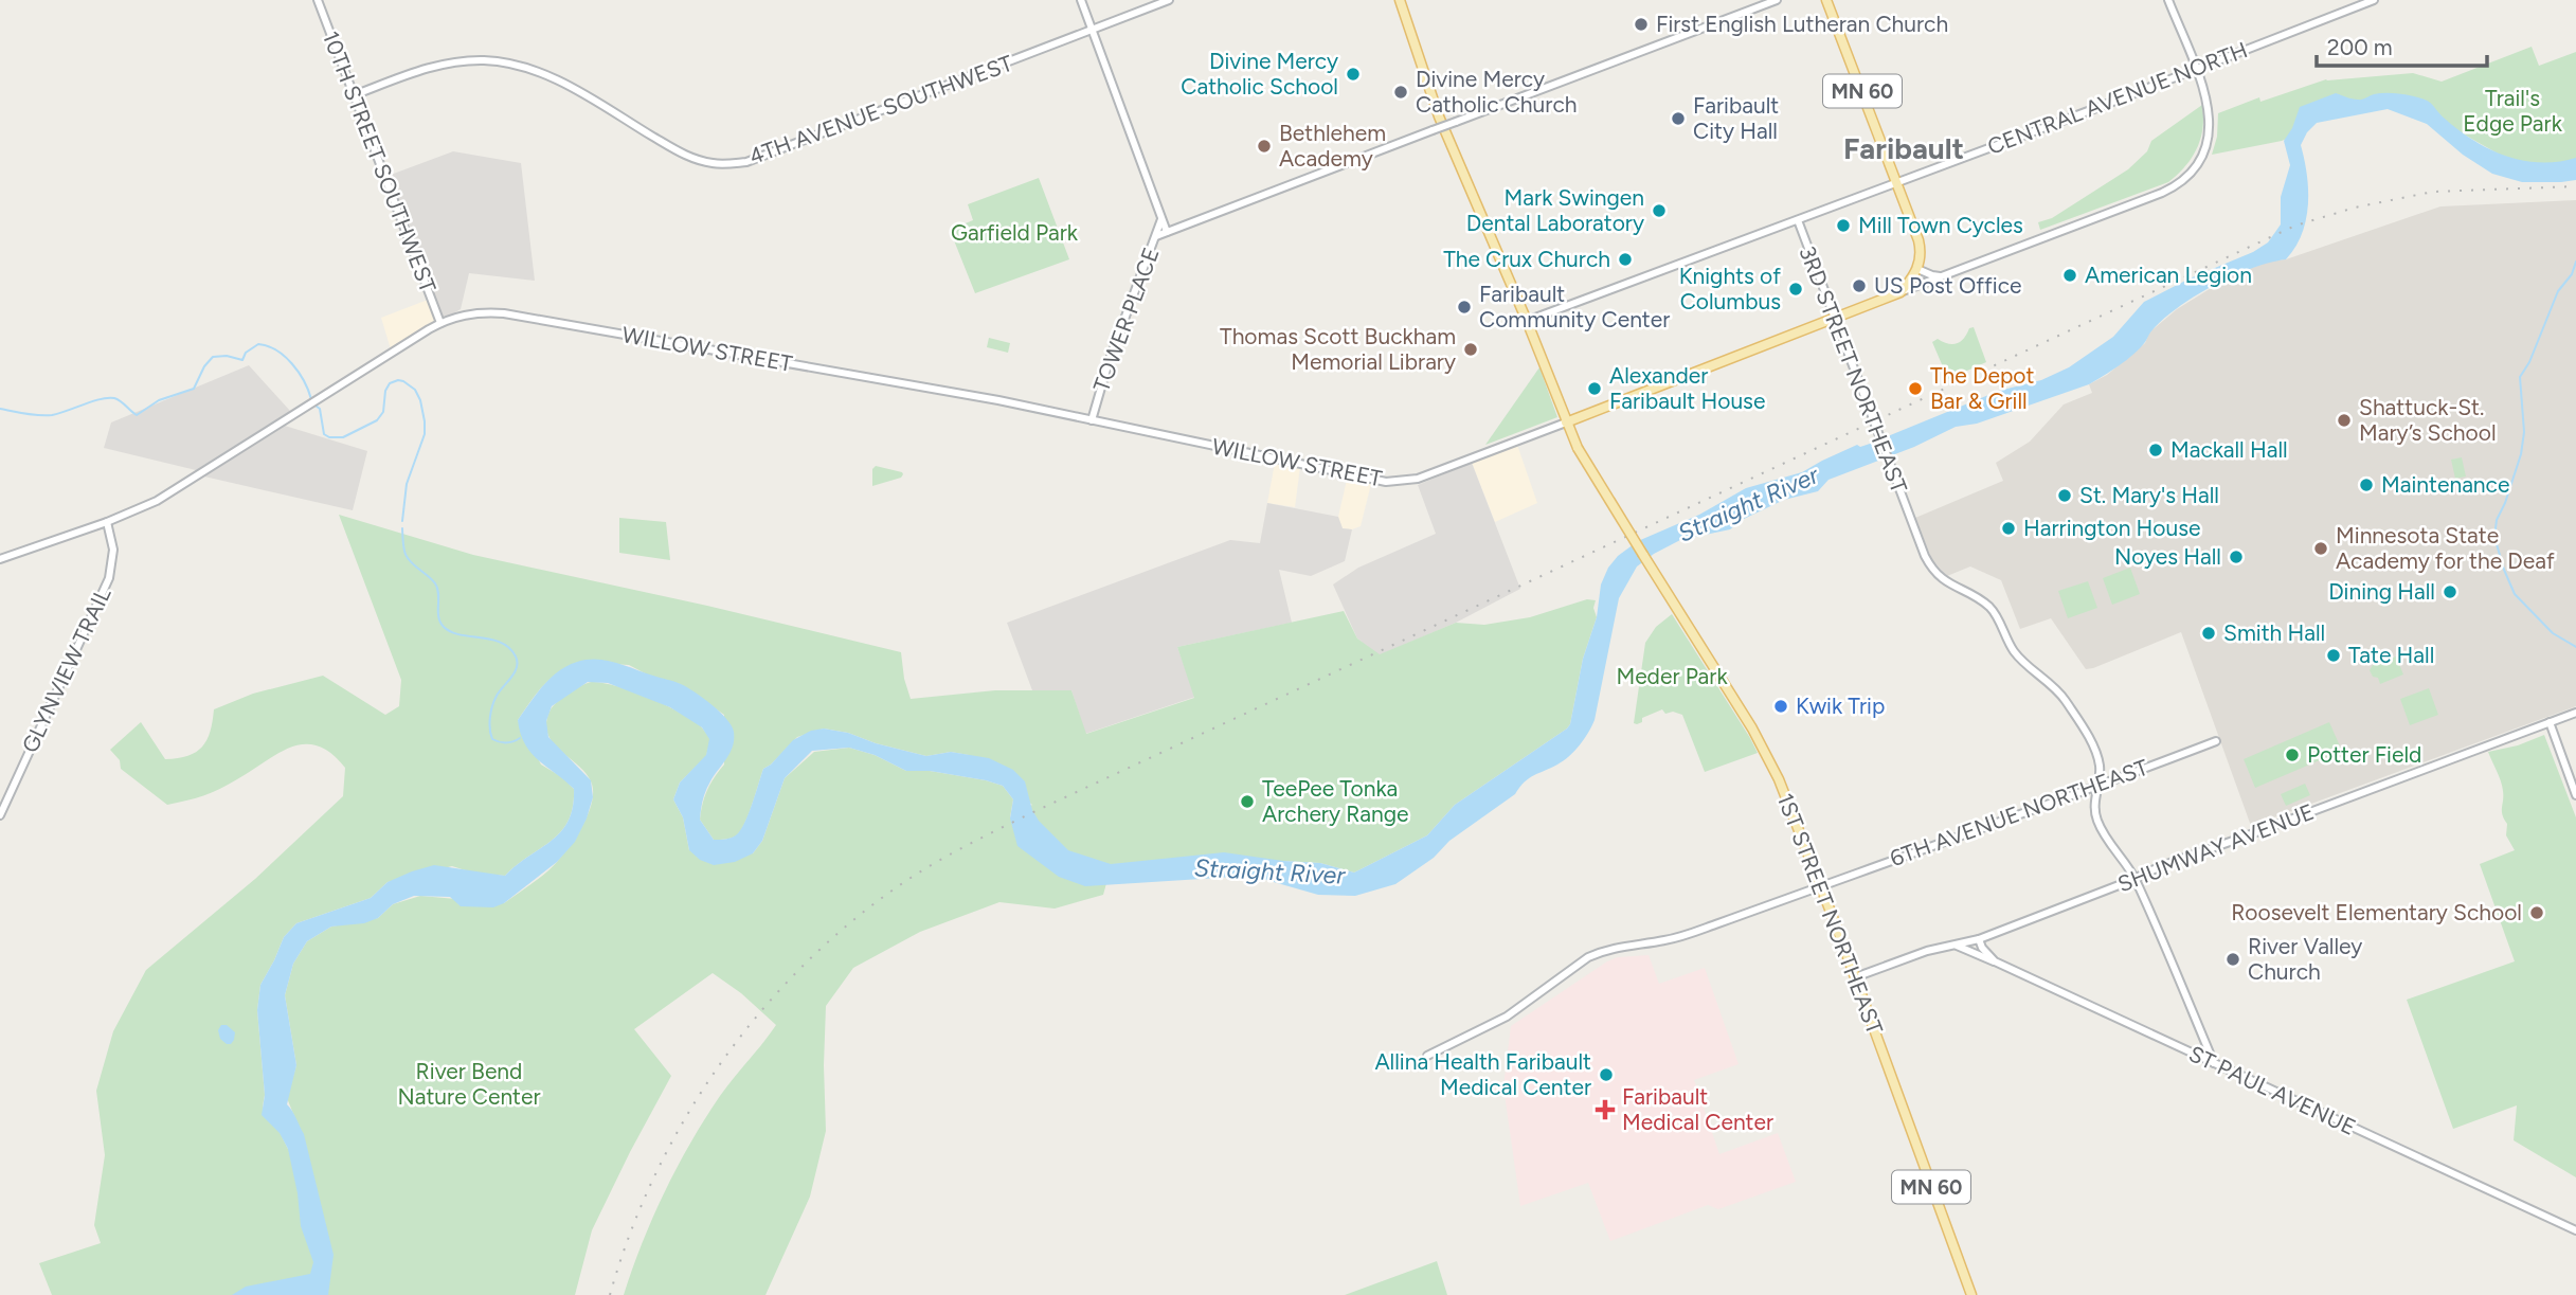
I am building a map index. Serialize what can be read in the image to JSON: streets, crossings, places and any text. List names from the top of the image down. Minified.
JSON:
{"streets":{"main road":["MN 60","1ST STREET NORTHEAST"],"street":["CENTRAL AVENUE NORTH","4TH AVENUE SOUTHWEST","10TH STREET SOUTHWEST","TOWER PLACE","WILLOW STREET","3RD STREET NORTHEAST","GLYNVIEW TRAIL","6TH AVENUE NORTHEAST","SHUMWAY AVENUE","ST PAUL AVENUE"]},"crossings":[["MN 60","CENTRAL AVENUE NORTH"],["CENTRAL AVENUE NORTH","3RD STREET NORTHEAST"],["4TH AVENUE SOUTHWEST","10TH STREET SOUTHWEST"],["10TH STREET SOUTHWEST","WILLOW STREET"],["TOWER PLACE","WILLOW STREET"],["WILLOW STREET","GLYNVIEW TRAIL"],["WILLOW STREET","1ST STREET NORTHEAST"],["3RD STREET NORTHEAST","6TH AVENUE NORTHEAST"],["3RD STREET NORTHEAST","SHUMWAY AVENUE"],["3RD STREET NORTHEAST","ST PAUL AVENUE"],["6TH AVENUE NORTHEAST","1ST STREET NORTHEAST"],["SHUMWAY AVENUE","1ST STREET NORTHEAST"],["SHUMWAY AVENUE","ST PAUL AVENUE"]],"districts":["Faribault"],"water":["Straight River"],"parks":["Trail's Edge Park","Garfield Park","Meder Park","River Bend Nature Center"],"places":{"other":["First English Lutheran Church","Divine Mercy Catholic School","Divine Mercy Catholic Church","Faribault City Hall","Bethlehem Academy","Mark Swingen Dental Laboratory","Mill Town Cycles","The Crux Church","American Legion","US Post Office","Knights of Columbus","Faribault Community Center","Thomas Scott Buckham Memorial Library","Alexander Faribault House","The Depot Bar & Grill","Shattuck-St. Mary’s School","Mackall Hall","Maintenance","St. Mary's Hall","Harrington House","Minnesota State Academy for the Deaf","Noyes Hall","Dining Hall","Smith Hall","Tate Hall","Kwik Trip","Potter Field","TeePee Tonka Archery Range","Roosevelt Elementary School","River Valley Church","Allina Health Faribault Medical Center"],"health":["Faribault Medical Center"]},"scale_bar":"200 m"}
